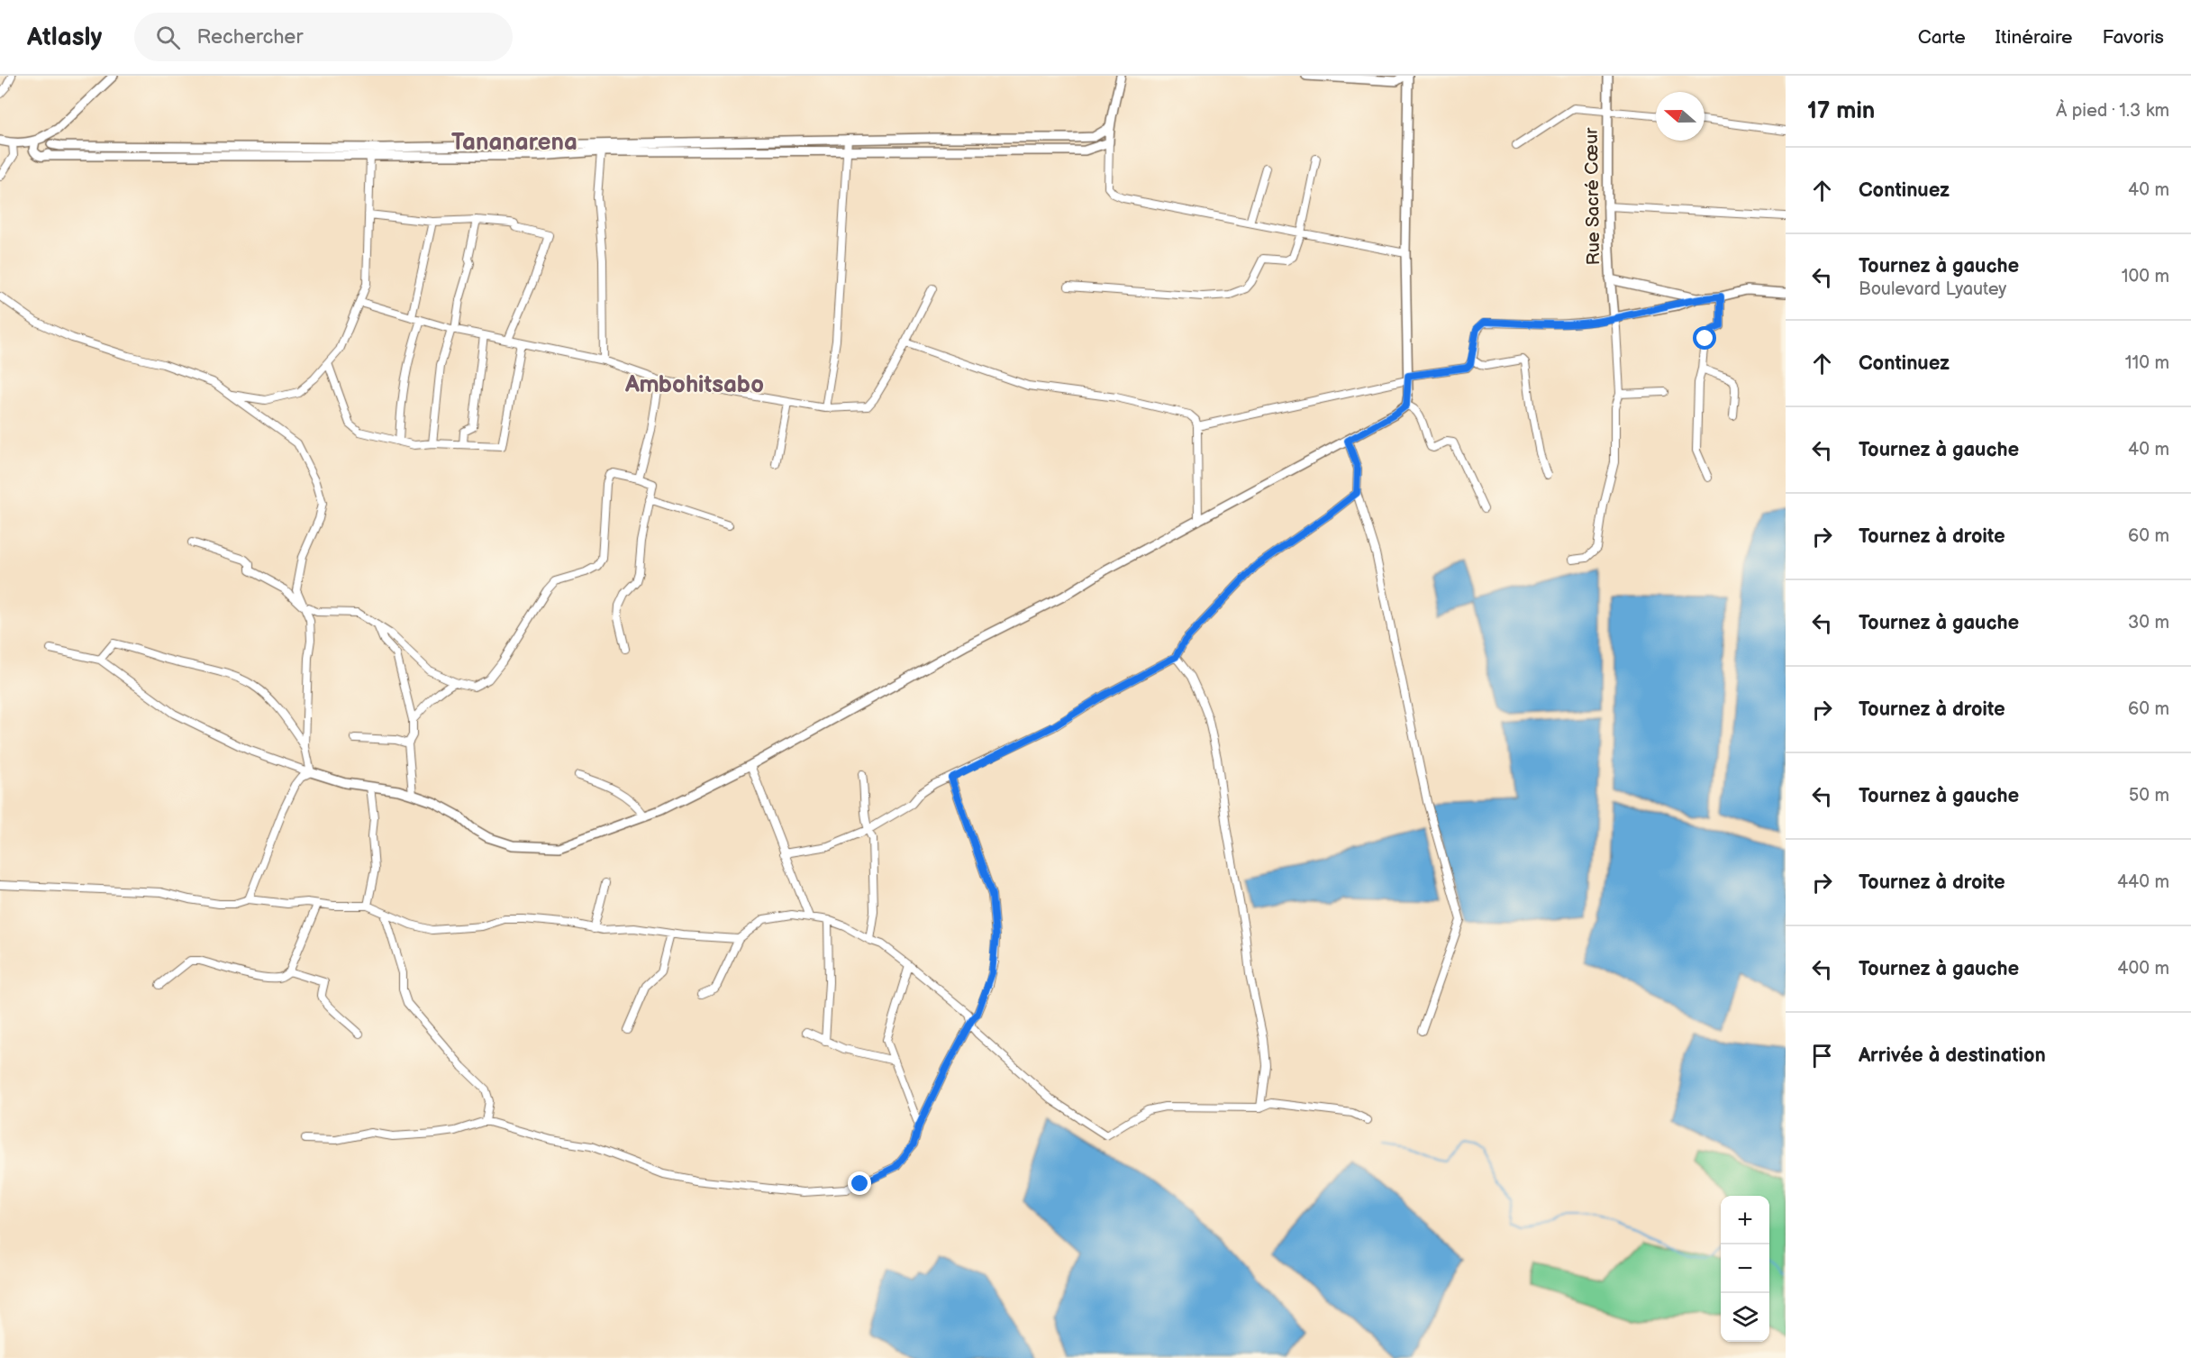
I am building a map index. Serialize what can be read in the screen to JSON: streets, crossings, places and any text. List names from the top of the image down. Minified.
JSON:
{"streets":{"street":["Rue Sacré Cœur"]},"districts":["Tananarena","Ambohitsabo"],"north":"left","page":{"header":"Atlasly","search":"Rechercher","nav":["Carte","Itinéraire","Favoris"],"heading":["17 min","À pied · 1.3 km"],"list":[["Continuez","40 m"],["Tournez à gauche","Boulevard Lyautey","100 m"],["Continuez","110 m"],["Tournez à gauche","40 m"],["Tournez à droite","60 m"],["Tournez à gauche","30 m"],["Tournez à droite","60 m"],["Tournez à gauche","50 m"],["Tournez à droite","440 m"],["Tournez à gauche","400 m"],"Arrivée à destination"],"map_buttons":["+","−"]}}
